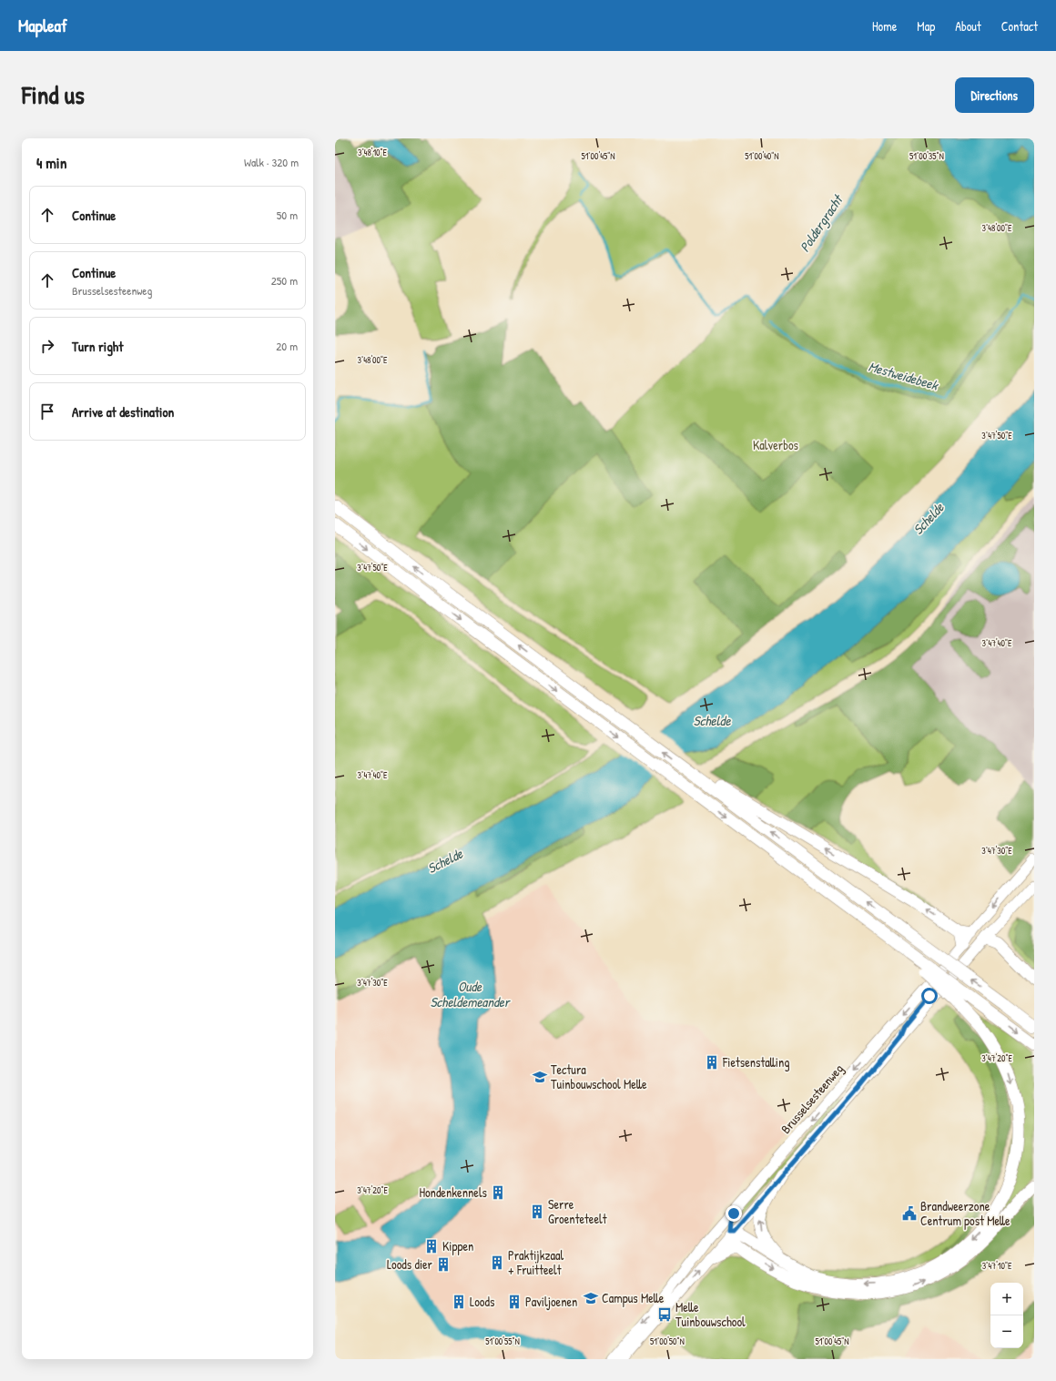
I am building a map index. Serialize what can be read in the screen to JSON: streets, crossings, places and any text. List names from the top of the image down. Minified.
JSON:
{"streets":{"main road":["Brusselsesteenweg"]},"water":["Poldergracht","Mestweidebeek","Schelde","Oude Scheldemeander"],"parks":["Kalverbos"],"places":{"building":["Fietsenstalling","Hondenkennels","Serre Groenteteelt","Kippen","Praktijkzaal + Fruitteelt","Loods dier","Loods","Paviljoenen"],"school or university":["Tectura Tuinbouwschool Melle","Campus Melle"],"public building":["Brandweerzone Centrum post Melle"],"bus stop":["Melle Tuinbouwschool"]},"page":{"header":"Mapleaf","nav":["Home","Map","About","Contact"],"title":"Find us","buttons":"Directions","heading":["4 min","Walk · 320 m"],"list":[["Continue","50 m"],["Continue","Brusselsesteenweg","250 m"],["Turn right","20 m"],"Arrive at destination"],"map_buttons":["+","−"]},"coordinates":["3°48'10\"E","51°00'45\"N","51°00'40\"N","51°00'35\"N","3°48'00\"E","3°47'50\"E","3°47'40\"E","3°47'30\"E","3°47'20\"E","3°47'10\"E","51°00'55\"N","51°00'50\"N"]}
